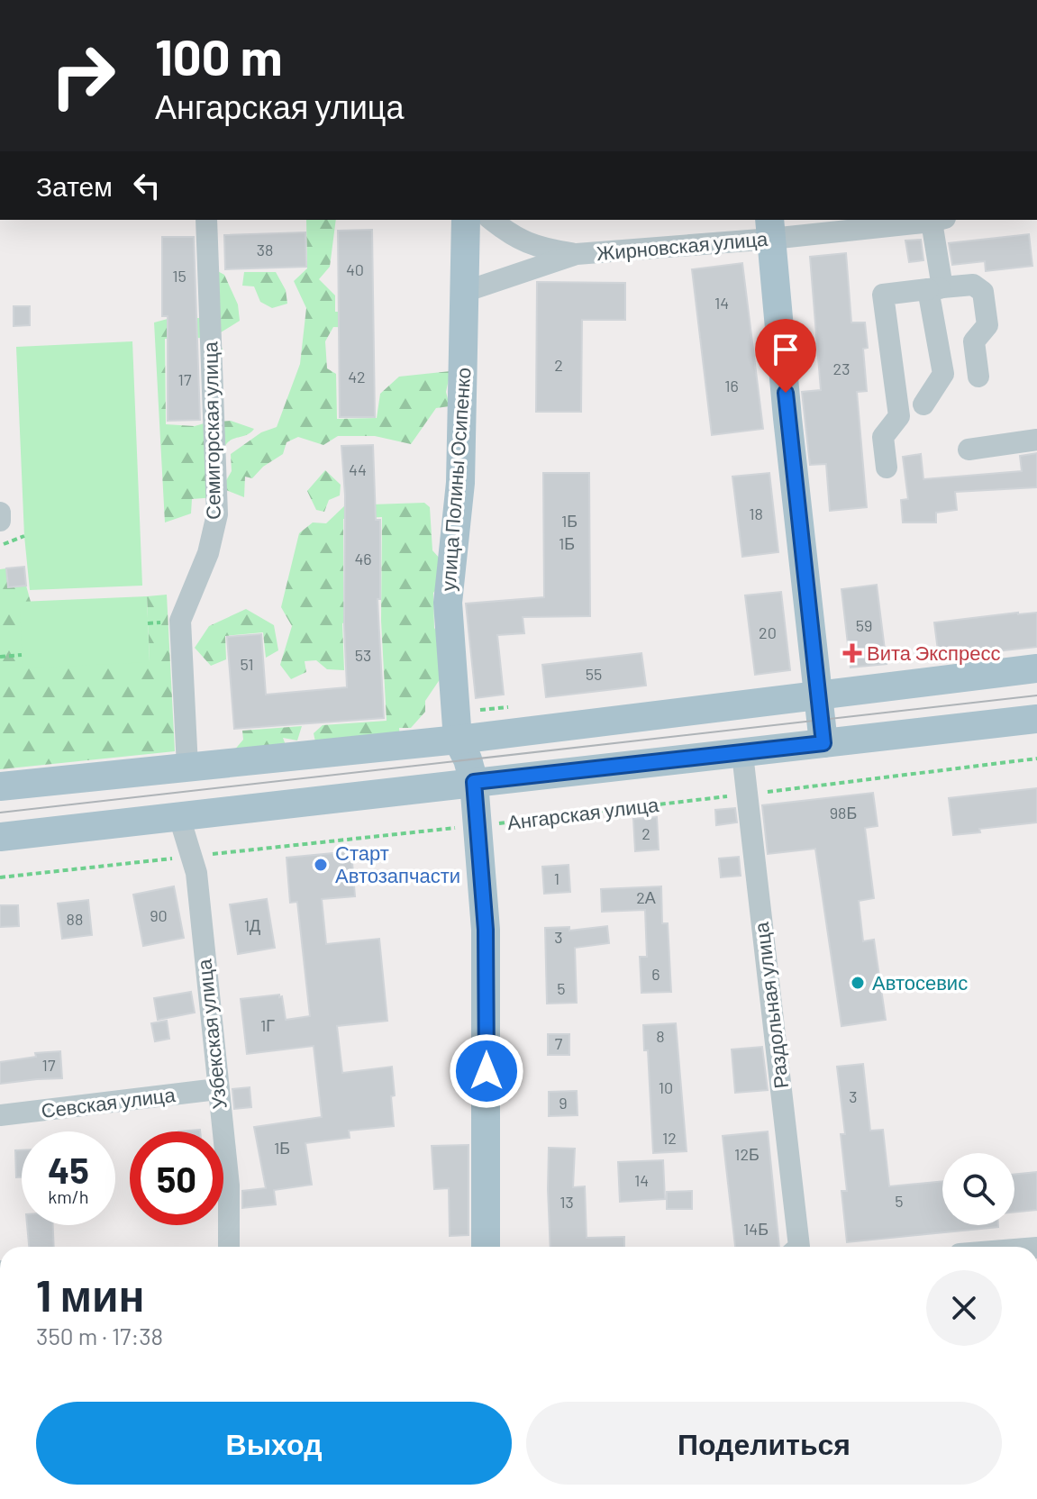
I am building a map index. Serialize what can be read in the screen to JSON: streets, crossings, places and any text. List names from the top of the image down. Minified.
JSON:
{"streets":{"main road":["улица Полины Осипенко","Ангарская улица"],"street":["Жирновская улица","Семигорская улица","Раздольная улица","Узбекская улица","Севская улица"]},"crossings":[["Жирновская улица","улица Полины Осипенко"],["улица Полины Осипенко","Ангарская улица"],["Ангарская улица","Раздольная улица"],["Ангарская улица","Узбекская улица"],["Узбекская улица","Севская улица"]],"places":{"health":["Вита Экспресс"],"other":["Старт Автозапчасти","Автосевис"]},"house_numbers":["38","40","15","14","2","23","42","17","16","44","18","1Б","1Б","46","59","20","53","51","55","98Б","2","1","2А","90","88","1Д","3","6","5","1Г","8","7","17","10","3","9","12","1Б","12Б","14","5","13","14Б"],"page":{"turn":["100 m","Ангарская улица"],"then":"Затем","speed":"45 km/h","limit":"50","heading":["1 мин","350 m · 17:38"],"buttons":["Выход","Поделиться"]}}
